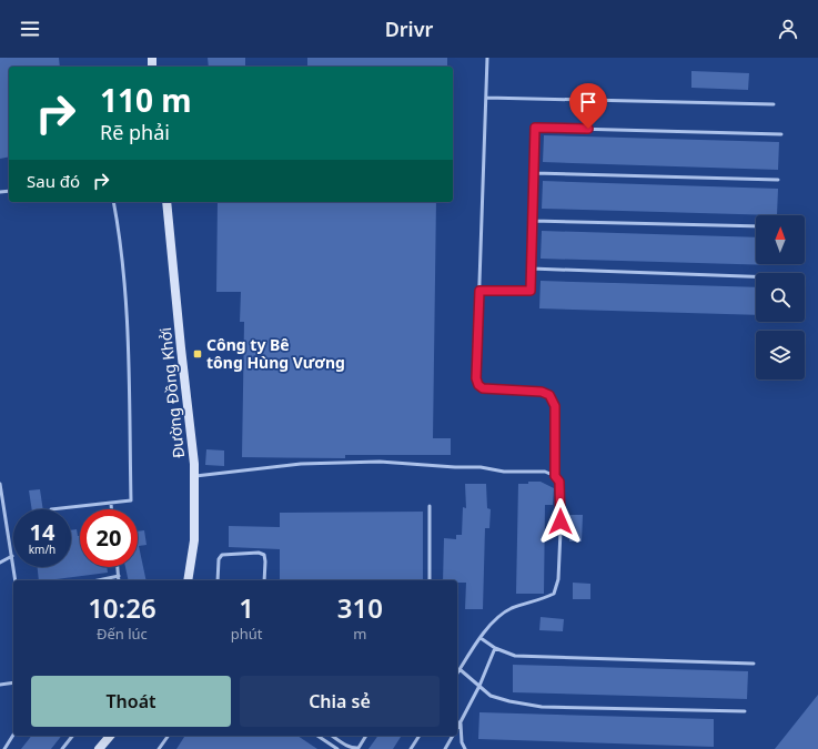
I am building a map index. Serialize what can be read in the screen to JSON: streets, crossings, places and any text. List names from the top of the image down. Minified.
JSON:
{"streets":{"main road":["Đường Đồng Khởi"]},"places":{"transit":["Công ty Bê tông Hùng Vương"]},"north":"top","page":{"header":"Drivr","turn":["110 m","Rẽ phải"],"then":"Sau đó","speed":"14 km/h","limit":"20","eta":["10:26","Đến lúc","1","phút","310","m"],"buttons":["Thoát","Chia sẻ"]}}
